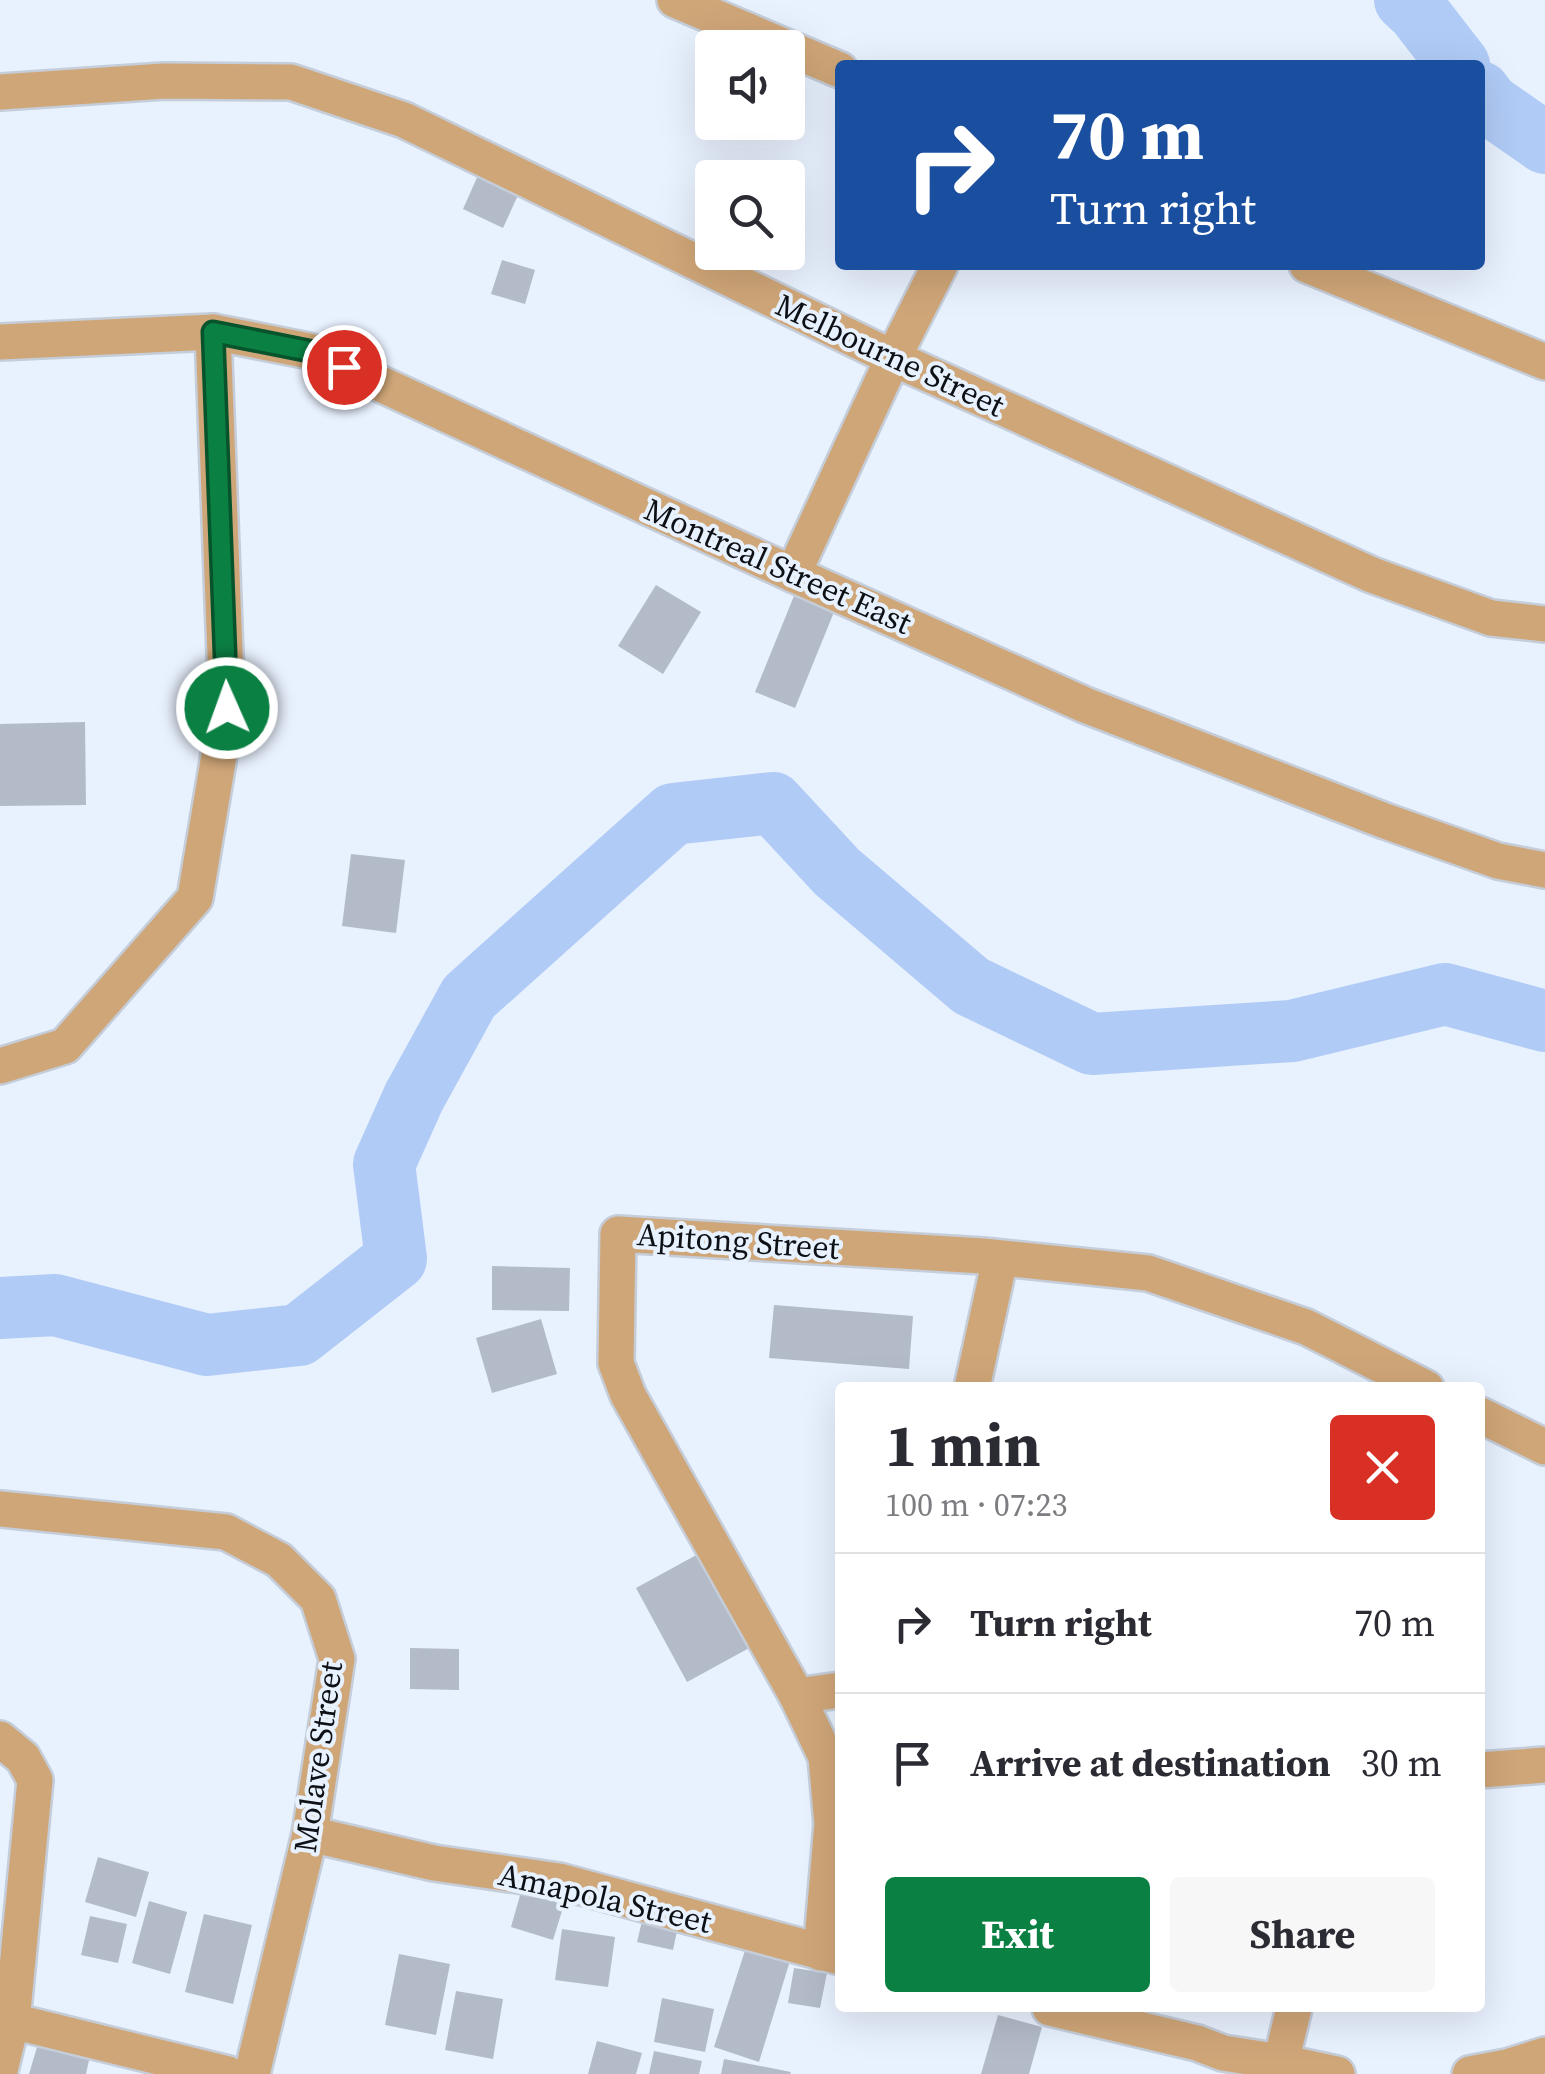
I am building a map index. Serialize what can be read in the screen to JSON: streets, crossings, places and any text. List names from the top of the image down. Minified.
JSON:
{"streets":{"street":["Melbourne Street","Montreal Street East","Apitong Street","Molave Street","Amapola Street"]},"crossings":[["Apitong Street","Amapola Street"],["Molave Street","Amapola Street"]],"page":{"turn":["70 m","Turn right"],"heading":["1 min","100 m · 07:23"],"list":[{"name":"Turn right","value":"70 m"},{"name":"Arrive at destination","value":"30 m"}],"buttons":["Exit","Share"]}}
